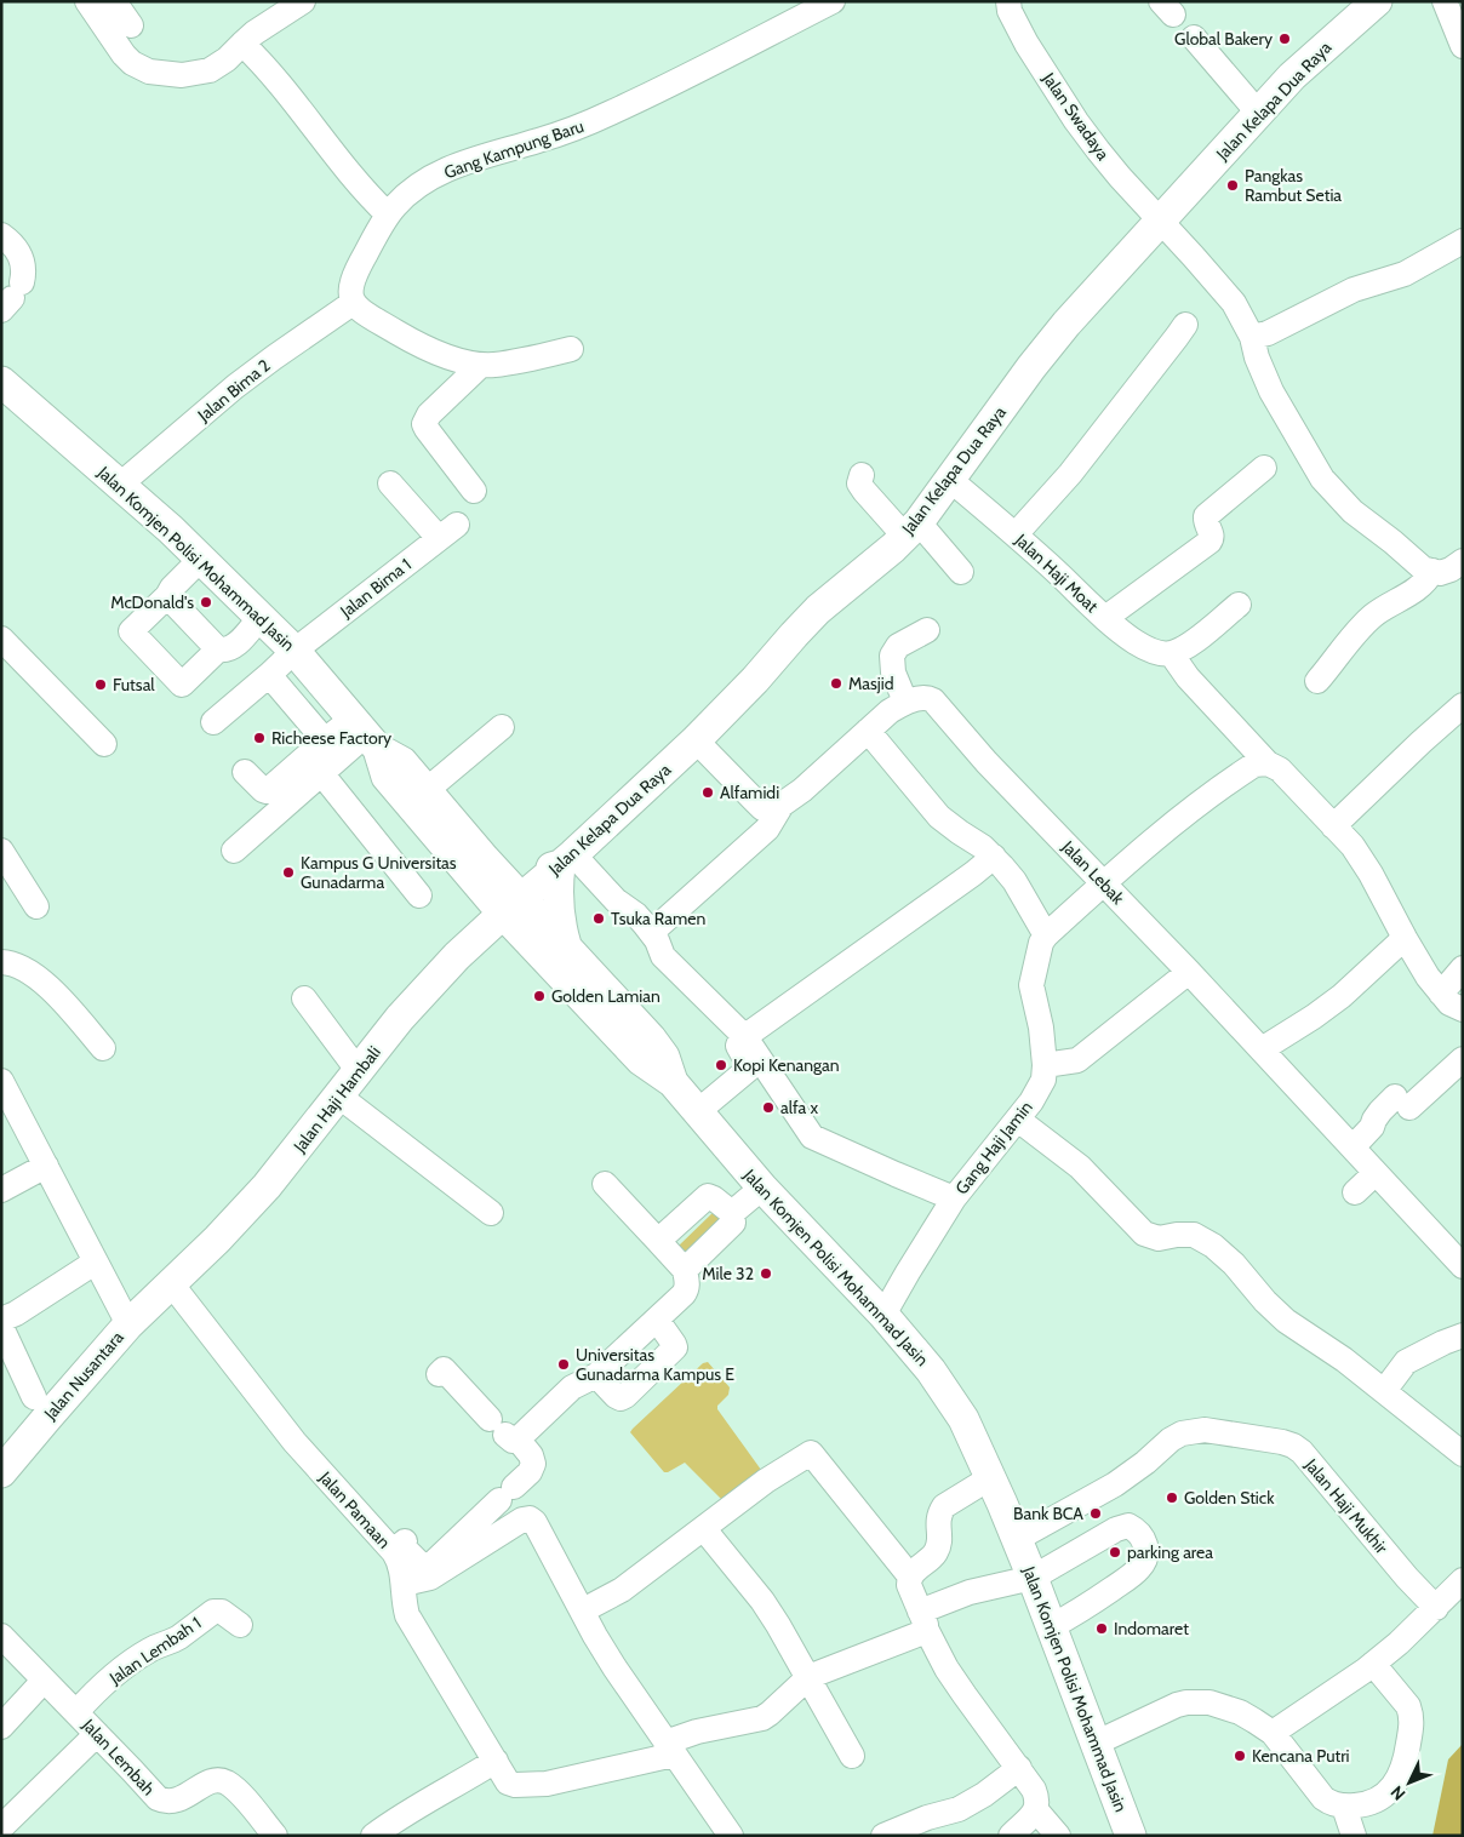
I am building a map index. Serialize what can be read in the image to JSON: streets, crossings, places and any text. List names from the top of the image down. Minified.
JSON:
{"streets":{"main road":["Jalan Kelapa Dua Raya","Jalan Komjen Polisi Mohammad Jasin","Jalan Haji Hambali","Jalan Nusantara"],"street":["Jalan Swadaya","Gang Kampung Baru","Jalan Bima 2","Jalan Haji Moat","Jalan Bima 1","Jalan Lebak","Gang Haji Jamin","Jalan Haji Mukhir","Jalan Pamaan","Jalan Lembah 1","Jalan Lembah"]},"crossings":[["Jalan Kelapa Dua Raya","Jalan Swadaya"],["Jalan Kelapa Dua Raya","Jalan Komjen Polisi Mohammad Jasin"],["Jalan Kelapa Dua Raya","Jalan Haji Moat"],["Jalan Kelapa Dua Raya","Jalan Haji Hambali"],["Gang Kampung Baru","Jalan Bima 2"],["Jalan Bima 2","Jalan Komjen Polisi Mohammad Jasin"],["Jalan Komjen Polisi Mohammad Jasin","Jalan Bima 1"],["Jalan Komjen Polisi Mohammad Jasin","Jalan Haji Hambali"],["Jalan Komjen Polisi Mohammad Jasin","Gang Haji Jamin"],["Jalan Komjen Polisi Mohammad Jasin","Jalan Haji Mukhir"],["Jalan Haji Hambali","Jalan Nusantara"],["Jalan Haji Hambali","Jalan Pamaan"],["Jalan Nusantara","Jalan Pamaan"],["Jalan Lembah 1","Jalan Lembah"]],"places":["Global Bakery","Pangkas Rambut Setia","McDonald's","Masjid","Futsal","Richeese Factory","Alfamidi","Kampus G Universitas Gunadarma","Tsuka Ramen","Golden Lamian","Kopi Kenangan","alfa x","Mile 32","Universitas Gunadarma Kampus E","Golden Stick","Bank BCA","parking area","Indomaret","Kencana Putri"],"north":"bottom left"}
